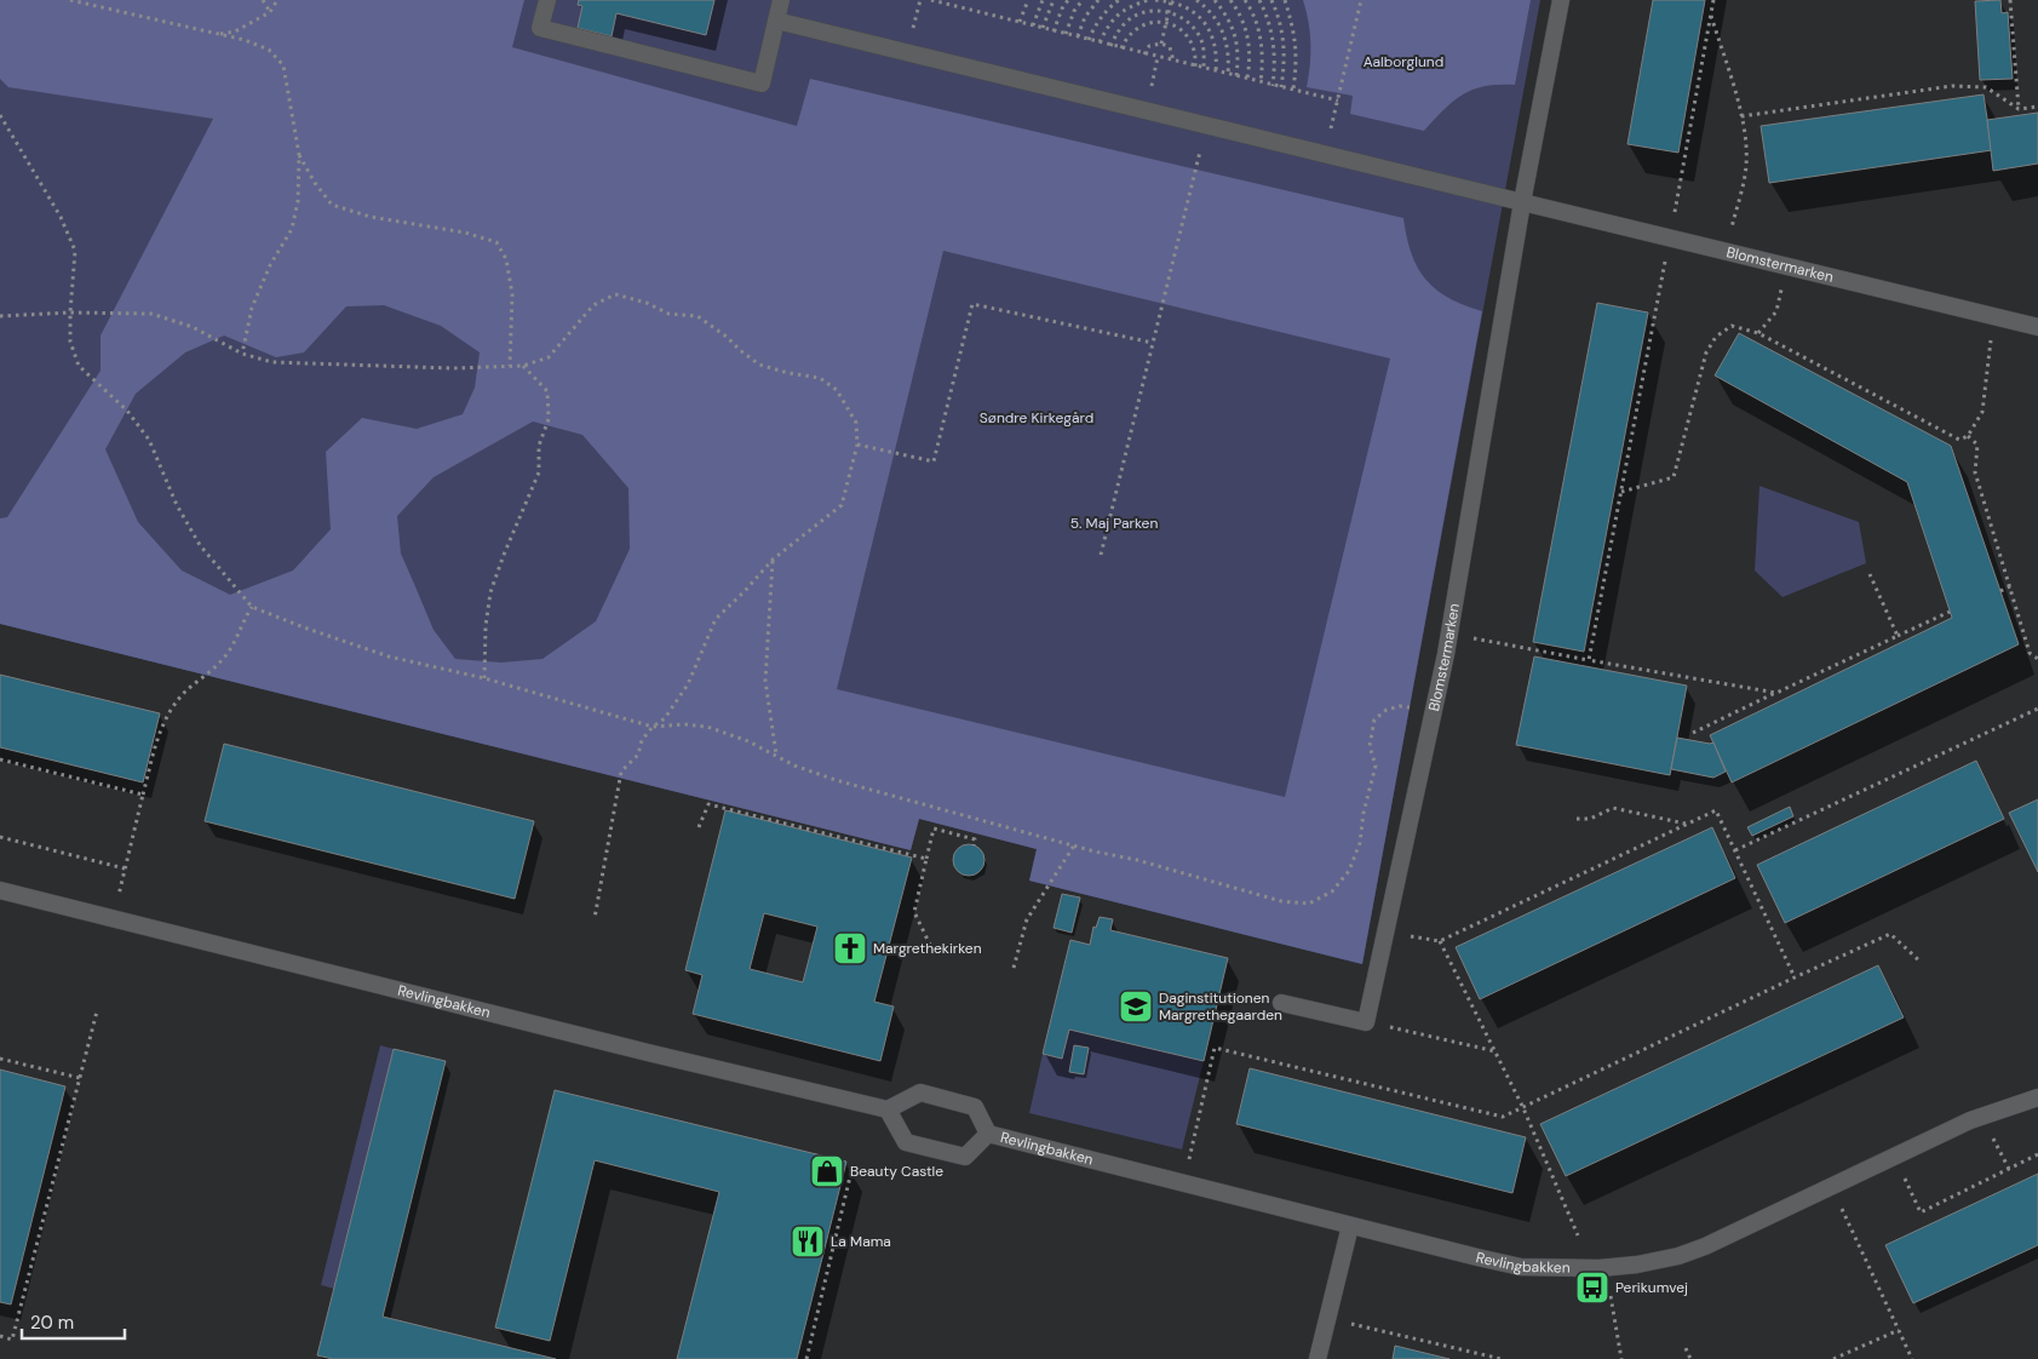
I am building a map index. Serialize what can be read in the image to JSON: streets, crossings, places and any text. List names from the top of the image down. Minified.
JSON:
{"streets":{"street":["Blomstermarken","Revlingbakken"]},"parks":["Aalborglund","Søndre Kirkegård","5. Maj Parken"],"places":{"church":["Margrethekirken"],"school or university":["Daginstitutionen Margrethegaarden"],"shop":["Beauty Castle"],"restaurant":["La Mama"],"bus stop":["Perikumvej"]},"scale_bar":"20 m"}
